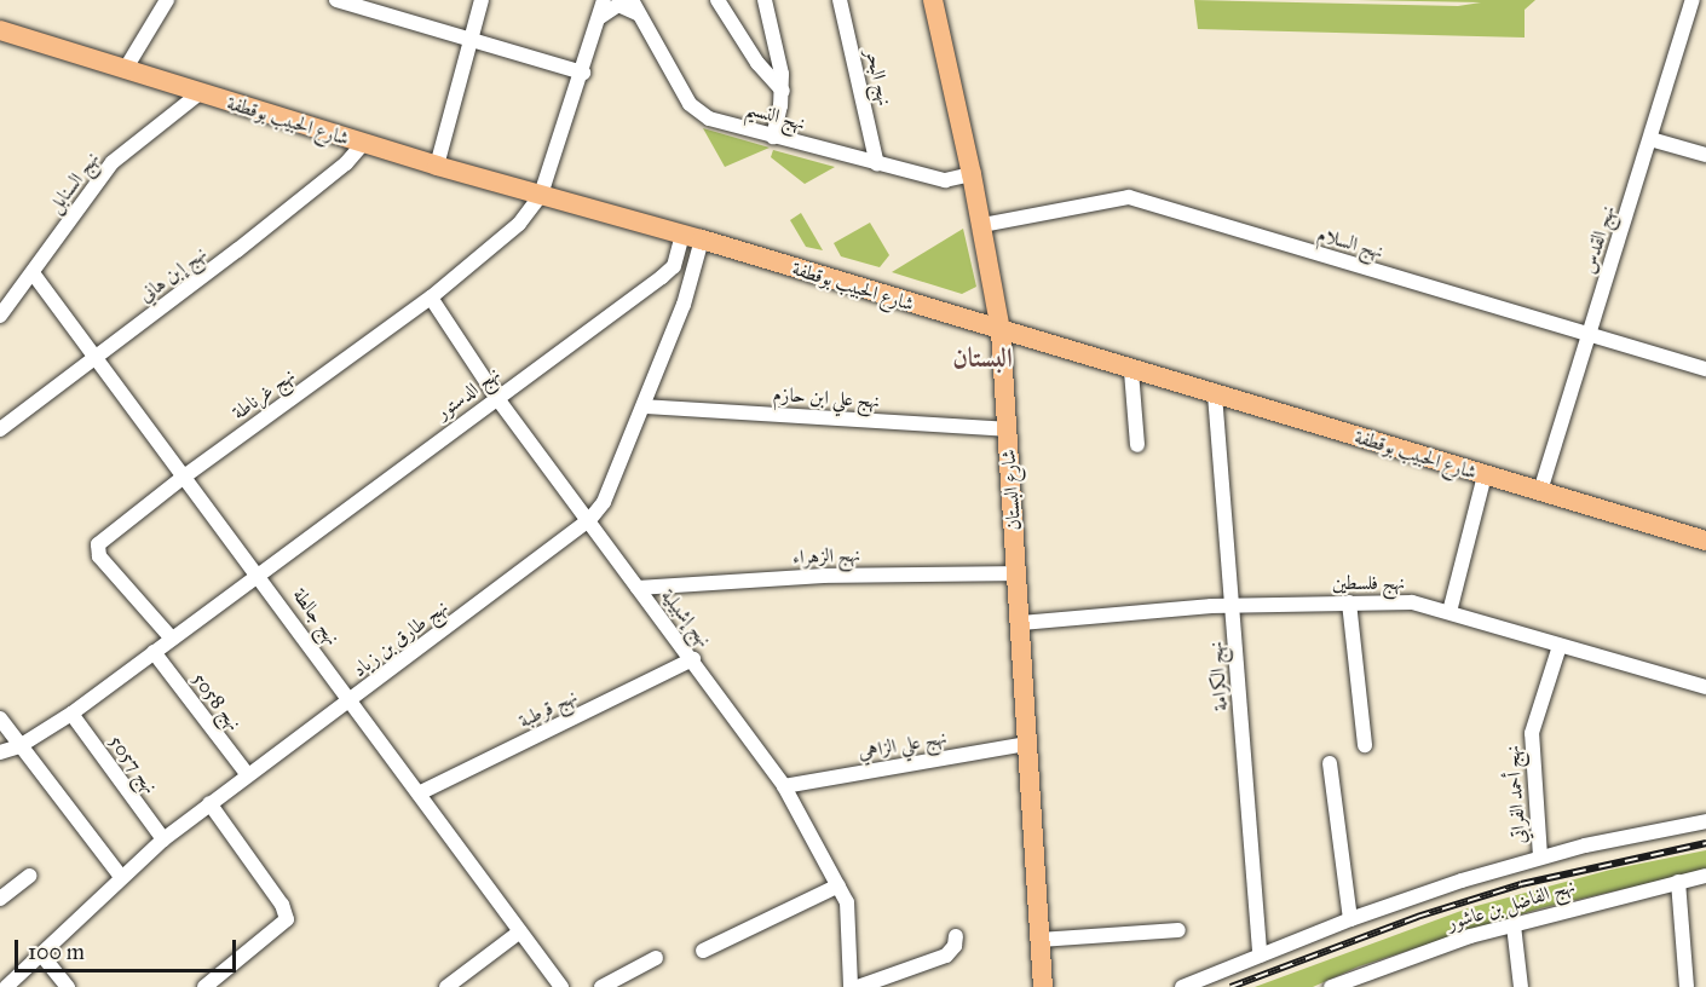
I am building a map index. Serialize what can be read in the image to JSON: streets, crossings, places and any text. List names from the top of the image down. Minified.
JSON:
{"streets":{"main road":["شارع الحبيب بوقطفة","شارع البستان"],"street":["نهج البحر","نهج النسيم","نهج السنابل","نهج القدس","نهج السلام","نهج إبن هاني","نهج الدستور","نهج غرناطة","نهج علي ابن حازم","نهج الزهراء","نهج فلسطين","نهج جالطة","نهج إشبيلية","نهج طارق بن زياد","نهج الكرامة","نهج 5058","نهج قرطبة","نهج علي الزاهي","نهج 5057","نهج أحمد الفراتي","نهج الفاضل بن عاشور"]},"crossings":[["نهج البحر","نهج النسيم"],["نهج النسيم","شارع البستان"],["شارع الحبيب بوقطفة","نهج السنابل"],["شارع الحبيب بوقطفة","نهج القدس"],["شارع الحبيب بوقطفة","نهج إبن هاني"],["شارع الحبيب بوقطفة","نهج الدستور"],["شارع الحبيب بوقطفة","نهج غرناطة"],["شارع الحبيب بوقطفة","شارع البستان"],["شارع الحبيب بوقطفة","نهج طارق بن زياد"],["شارع الحبيب بوقطفة","نهج الكرامة"],["نهج السنابل","نهج جالطة"],["نهج القدس","نهج السلام"],["نهج السلام","شارع البستان"],["نهج إبن هاني","نهج جالطة"],["نهج الدستور","نهج غرناطة"],["نهج الدستور","نهج جالطة"],["نهج الدستور","نهج إشبيلية"],["نهج الدستور","نهج طارق بن زياد"],["نهج الدستور","نهج 5058"],["نهج الدستور","نهج 5057"],["نهج غرناطة","نهج جالطة"],["نهج غرناطة","نهج إشبيلية"],["نهج علي ابن حازم","شارع البستان"],["نهج علي ابن حازم","نهج طارق بن زياد"],["شارع البستان","نهج الزهراء"],["شارع البستان","نهج فلسطين"],["شارع البستان","نهج علي الزاهي"],["نهج الزهراء","نهج إشبيلية"],["نهج فلسطين","نهج الكرامة"],["نهج فلسطين","نهج أحمد الفراتي"],["نهج جالطة","نهج طارق بن زياد"],["نهج جالطة","نهج قرطبة"],["نهج إشبيلية","نهج طارق بن زياد"],["نهج إشبيلية","نهج قرطبة"],["نهج إشبيلية","نهج علي الزاهي"],["نهج طارق بن زياد","نهج 5058"],["نهج طارق بن زياد","نهج 5057"]],"districts":["البستان"],"scale_bar":"100 m"}
